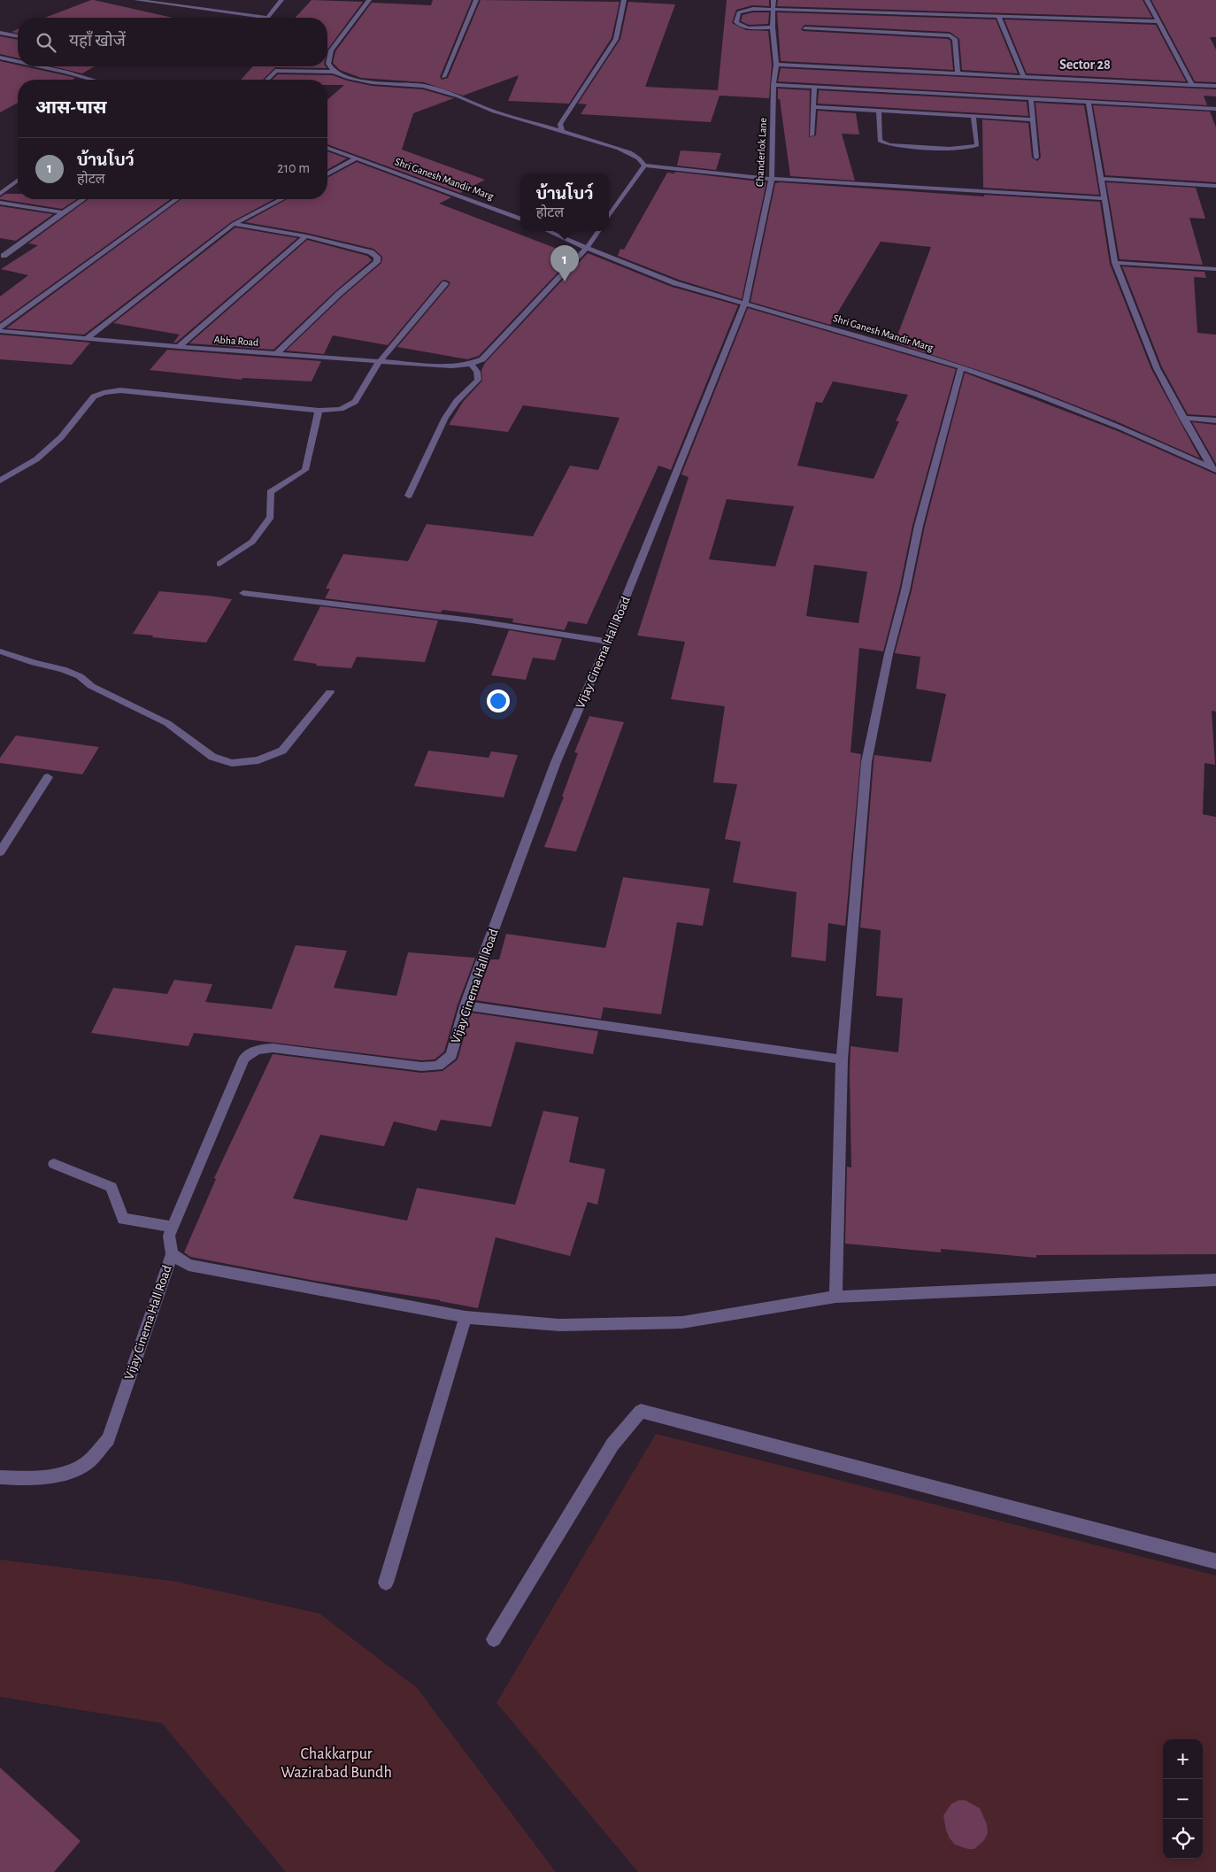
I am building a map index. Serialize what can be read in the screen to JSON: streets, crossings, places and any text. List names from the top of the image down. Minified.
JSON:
{"streets":{"street":["Chanderlok Lane","Shri Ganesh Mandir Marg","Abha Road","Vijay Cinema Hall Road"]},"crossings":[["Chanderlok Lane","Shri Ganesh Mandir Marg"],["Chanderlok Lane","Vijay Cinema Hall Road"],["Shri Ganesh Mandir Marg","Vijay Cinema Hall Road"]],"districts":["Sector 28"],"parks":["Chakkarpur Wazirabad Bundh"],"page":{"search":"यहाँ खोजें","heading":"आस-पास","list":[{"mark":"1","name":"บ้านโบว์","note":"होटल","value":"210 m"}],"popup":["บ้านโบว์","होटल"],"pins":"1","map_buttons":["+","−"]}}
